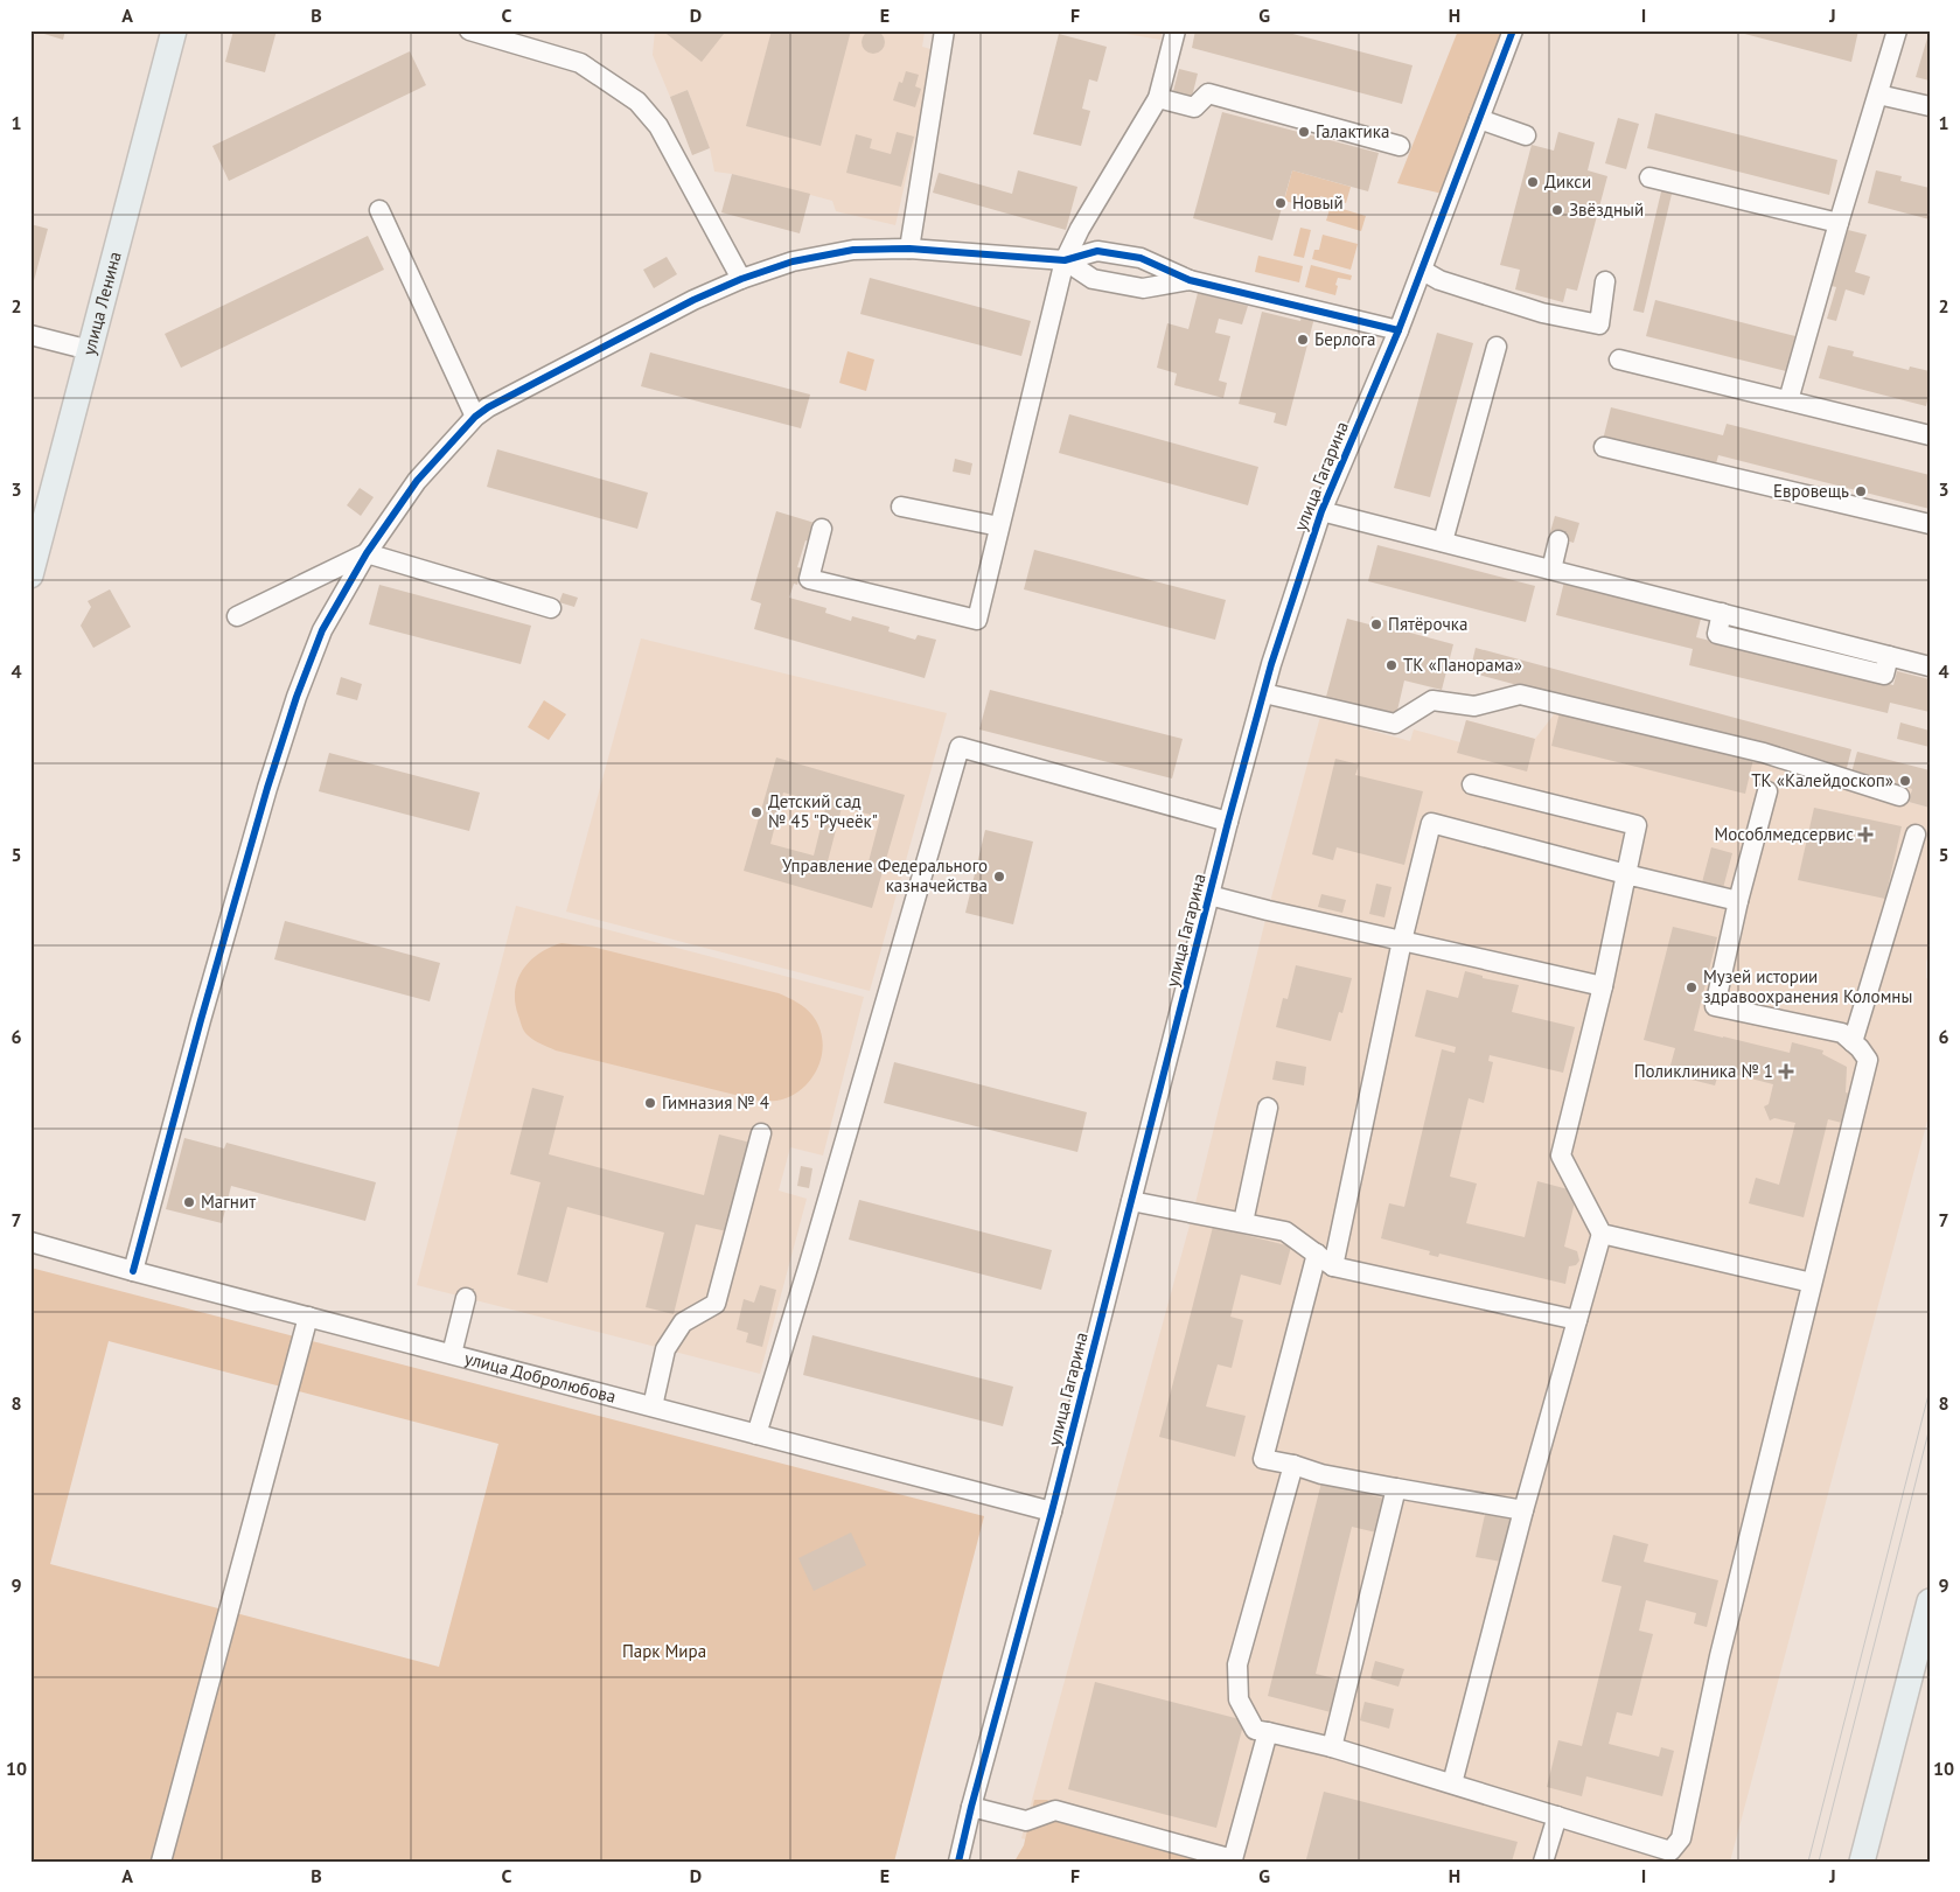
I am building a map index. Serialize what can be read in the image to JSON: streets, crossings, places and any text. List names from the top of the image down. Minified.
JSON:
{"streets":{"main road":["улица Ленина"],"street":["улица Гагарина","улица Добролюбова"]},"crossings":[["улица Гагарина","улица Добролюбова"]],"parks":["Парк Мира"],"places":{"other":["Галактика","Дикси","Новый","Звёздный","Берлога","Евровещь","Пятёрочка","ТК «Панорама»","ТК «Калейдоскоп»","Детский сад № 45 \"Ручеёк\"","Управление Федерального казначейства","Музей истории здравоохранения Коломны","Гимназия № 4","Магнит"],"health":["Мособлмедсервис","Поликлиника № 1"]},"grid":{"columns":["A","B","C","D","E","F","G","H","I","J"],"rows":["1","2","3","4","5","6","7","8","9","10"]}}
